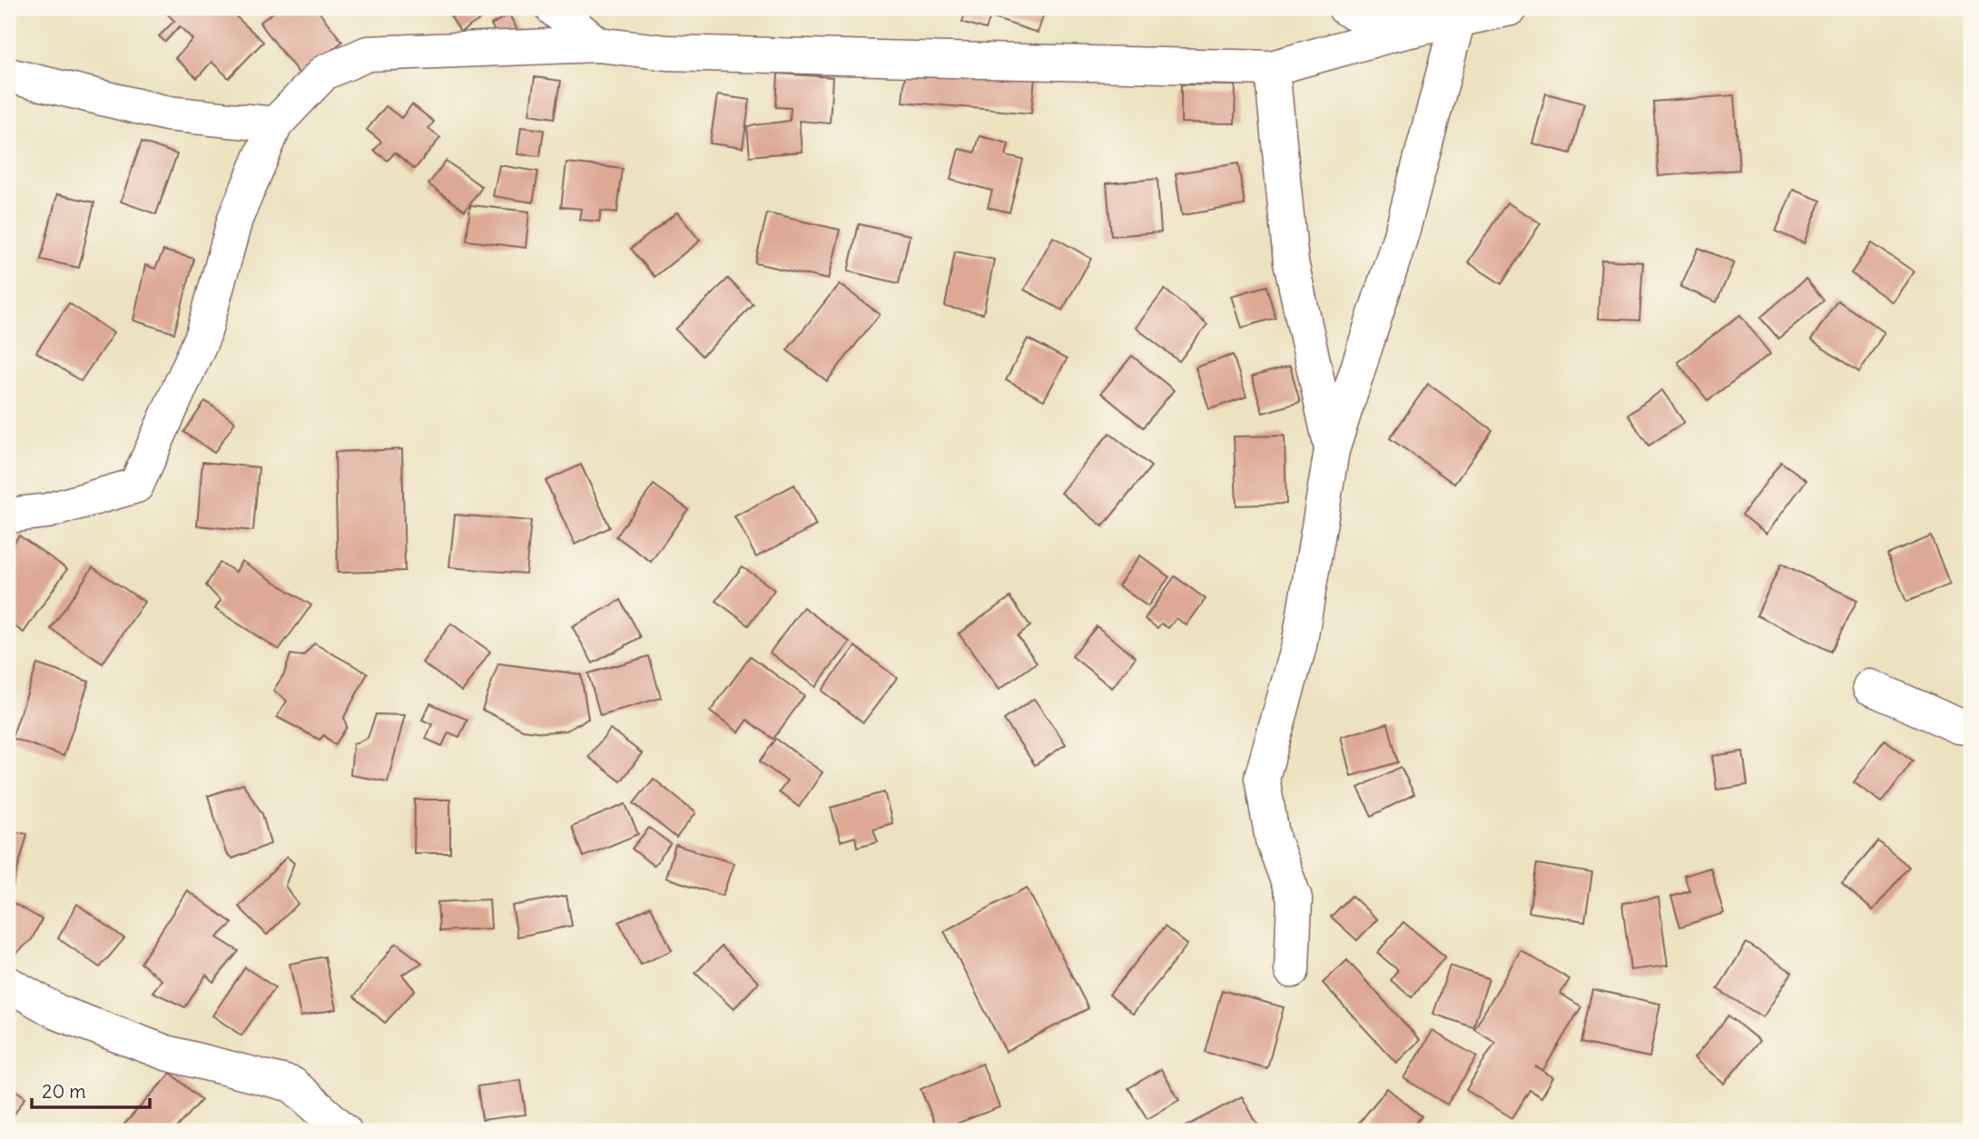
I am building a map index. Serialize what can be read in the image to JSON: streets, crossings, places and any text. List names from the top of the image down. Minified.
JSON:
{"scale_bar":"20 m"}
